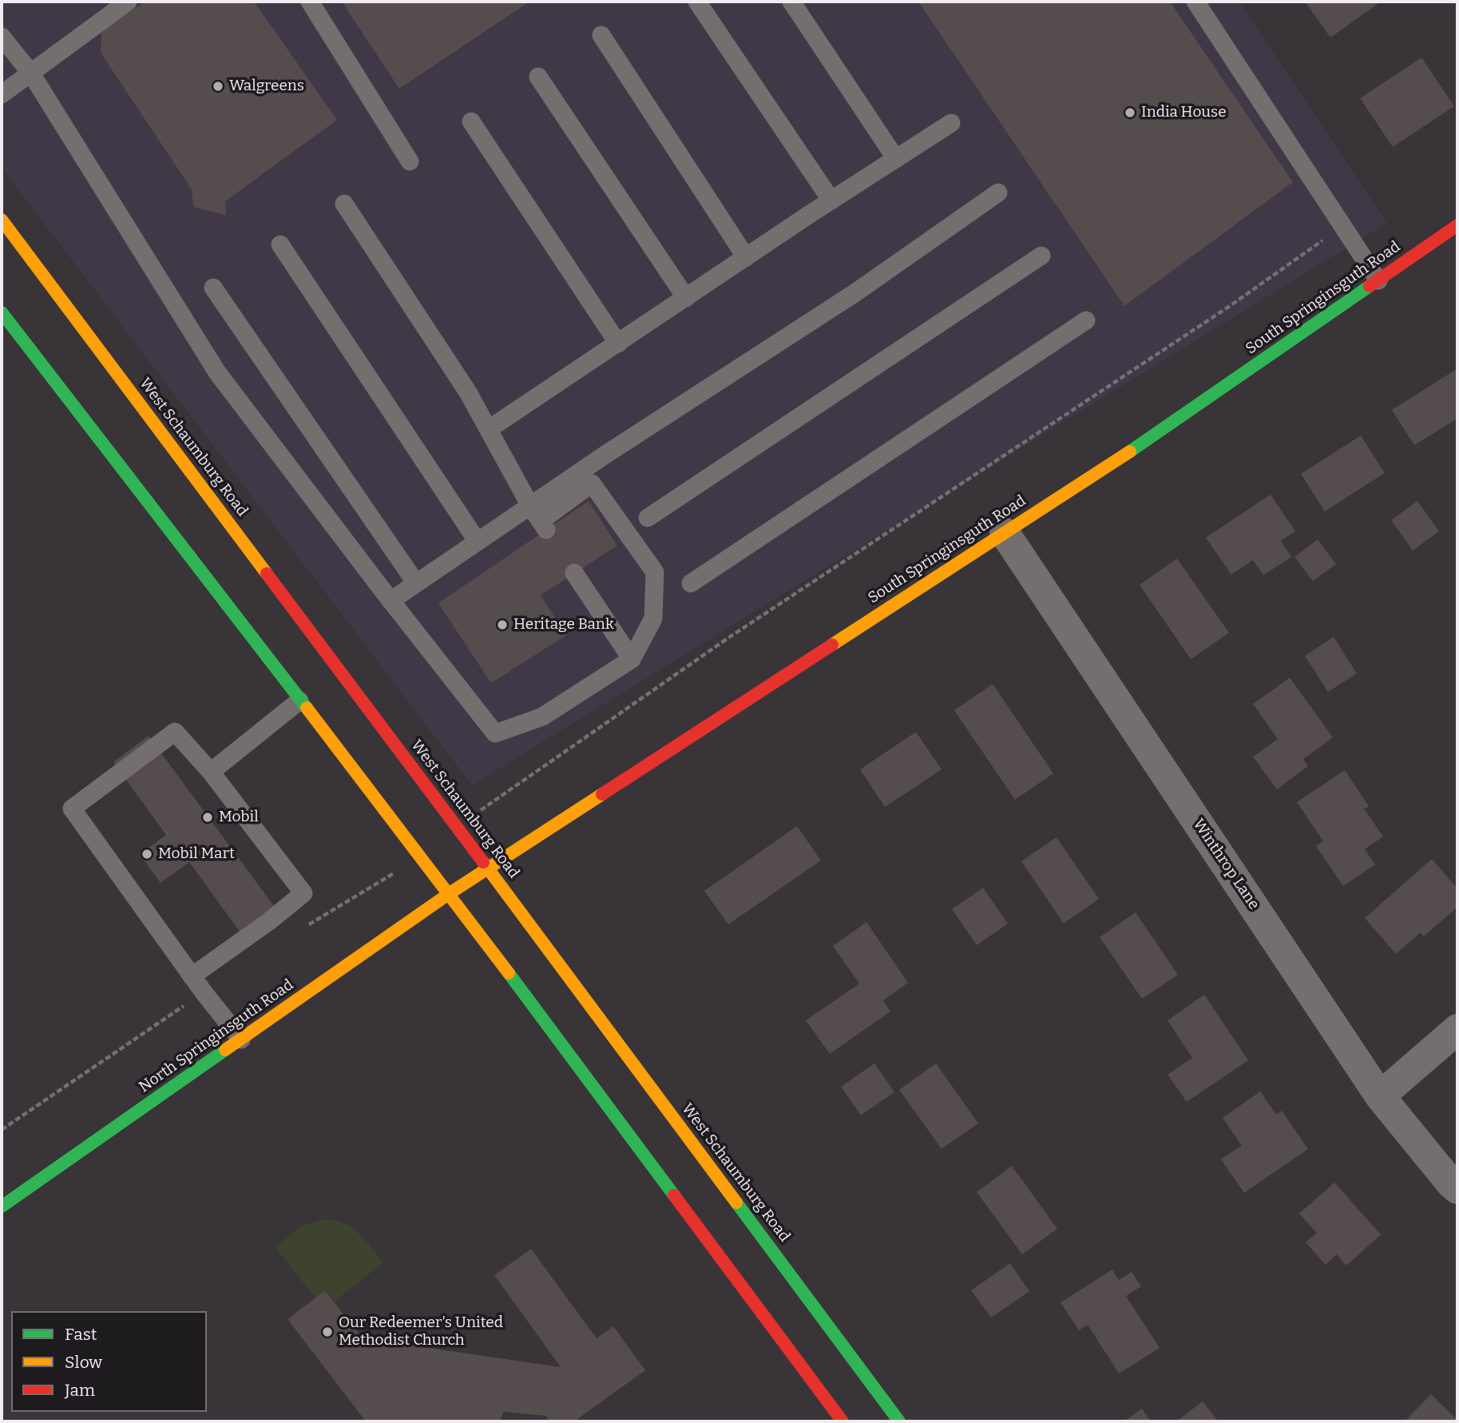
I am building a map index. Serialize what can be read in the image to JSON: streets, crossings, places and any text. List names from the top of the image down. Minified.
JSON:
{"streets":{"main road":["South Springinsguth Road","West Schaumburg Road","North Springinsguth Road"],"street":["Winthrop Lane"]},"crossings":[["South Springinsguth Road","West Schaumburg Road"],["South Springinsguth Road","Winthrop Lane"],["South Springinsguth Road","North Springinsguth Road"]],"places":["Walgreens","India House","Heritage Bank","Mobil","Mobil Mart","Our Redeemer's United Methodist Church"],"legend":["Fast","Slow","Jam"]}
